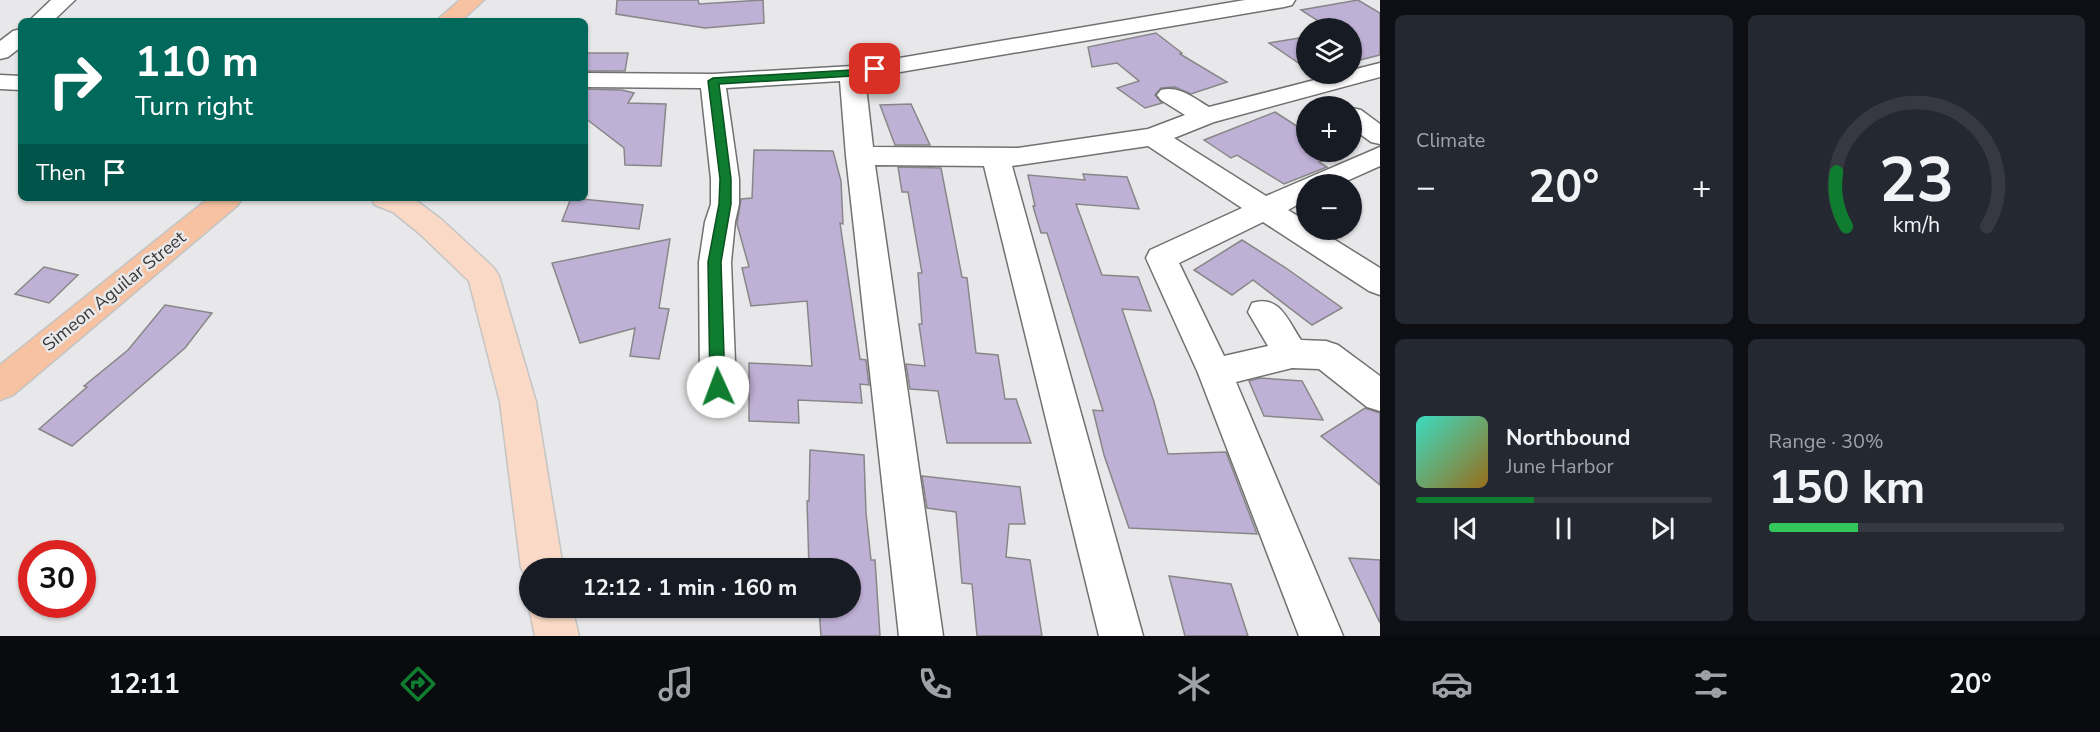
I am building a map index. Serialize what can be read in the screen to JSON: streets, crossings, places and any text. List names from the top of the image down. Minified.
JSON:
{"streets":{"highway":["Simeon Aguilar Street"]},"page":{"tile":["Climate",["Range · 30%","150 km"]],"map_buttons":["+","−"],"turn":["110 m","Turn right"],"then":"Then","heat":["−","20°","+"],"song":["Northbound","June Harbor"],"limit":"30","trip":"12:12 · 1 min · 160 m","tabs":["12:11","20°"],"gauge":["23","km/h"]}}
